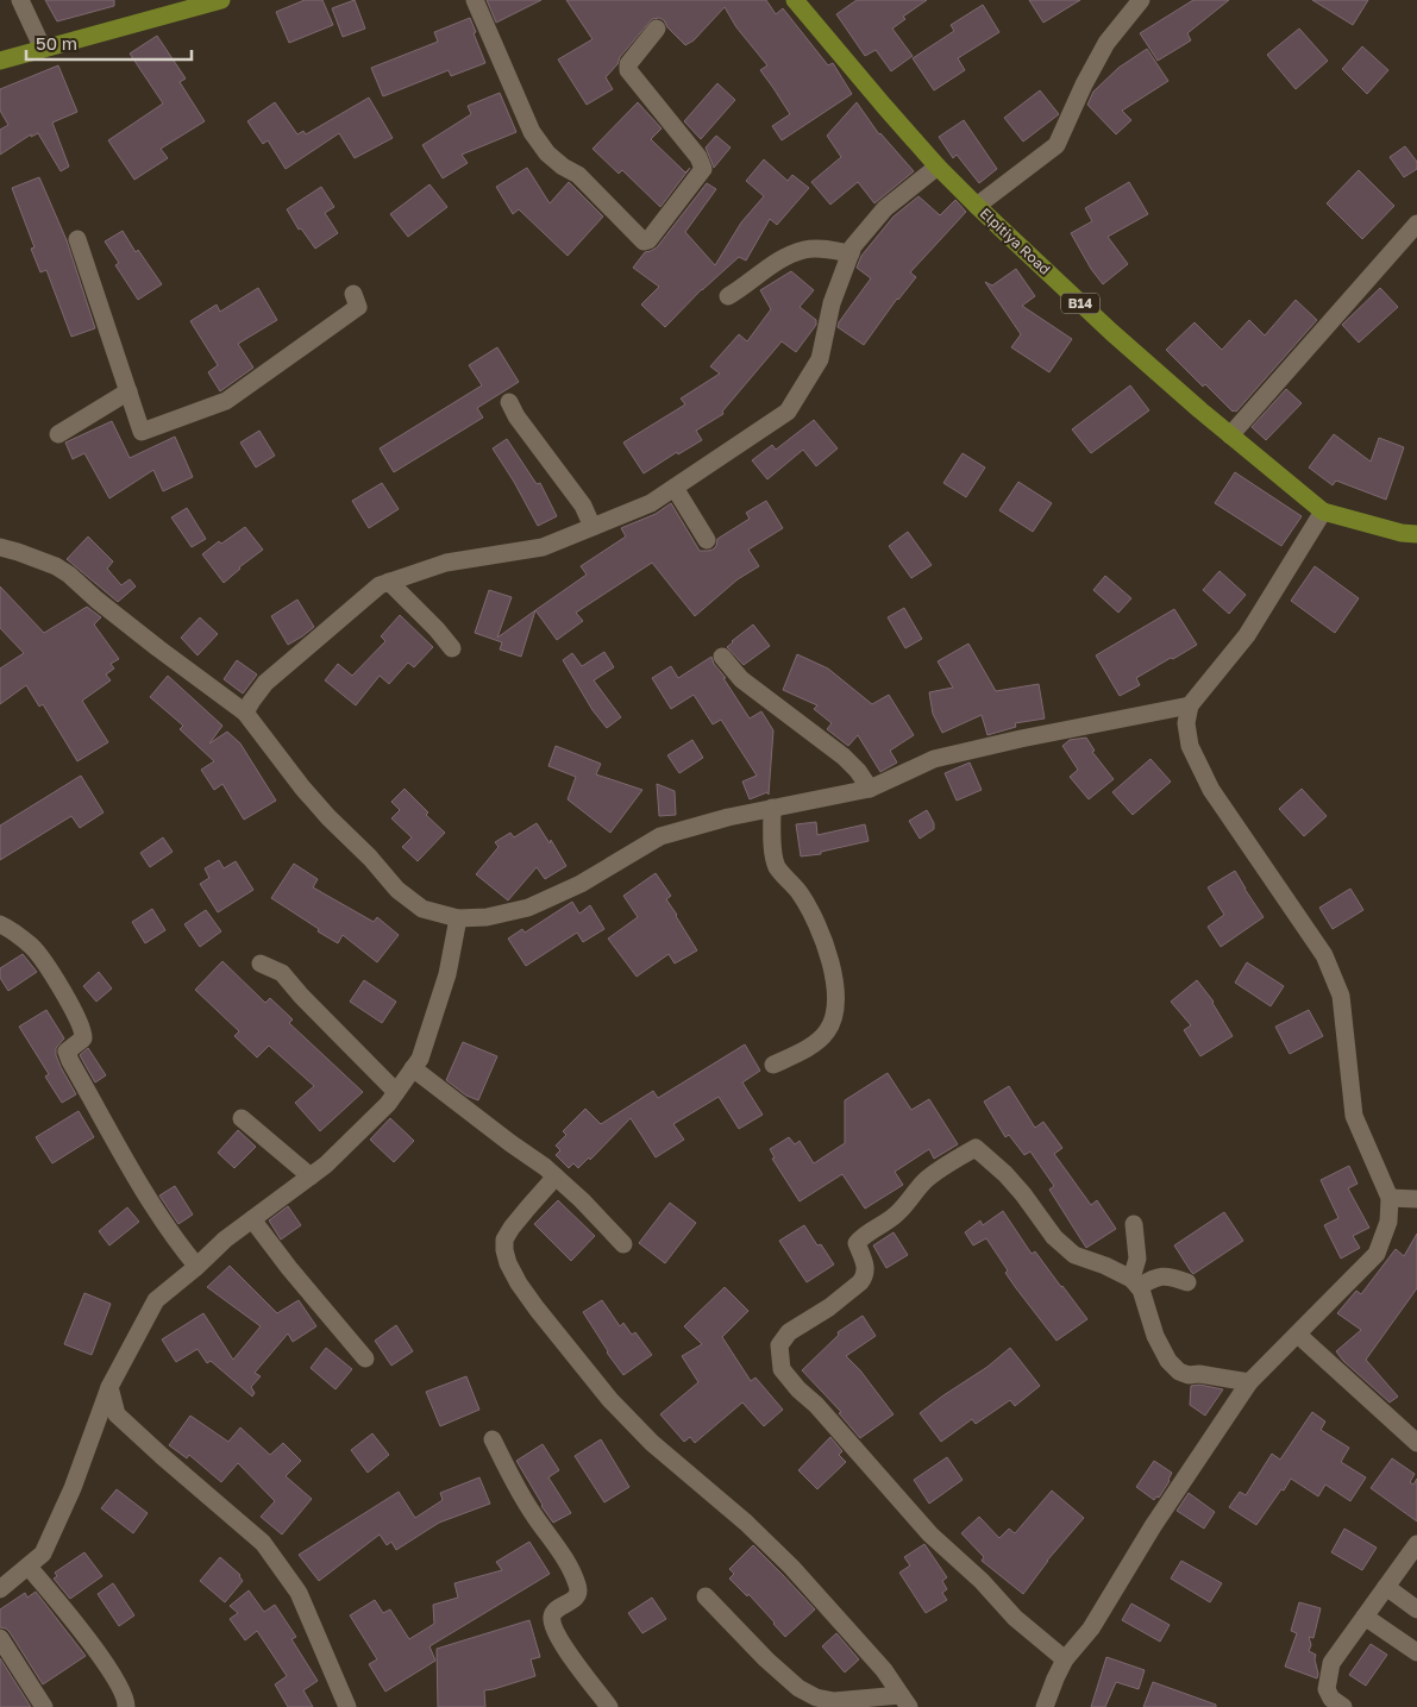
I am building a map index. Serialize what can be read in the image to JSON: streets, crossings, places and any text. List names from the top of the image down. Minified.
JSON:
{"streets":{"main road":["Elpitiya Road","B14"]},"scale_bar":"50 m"}
